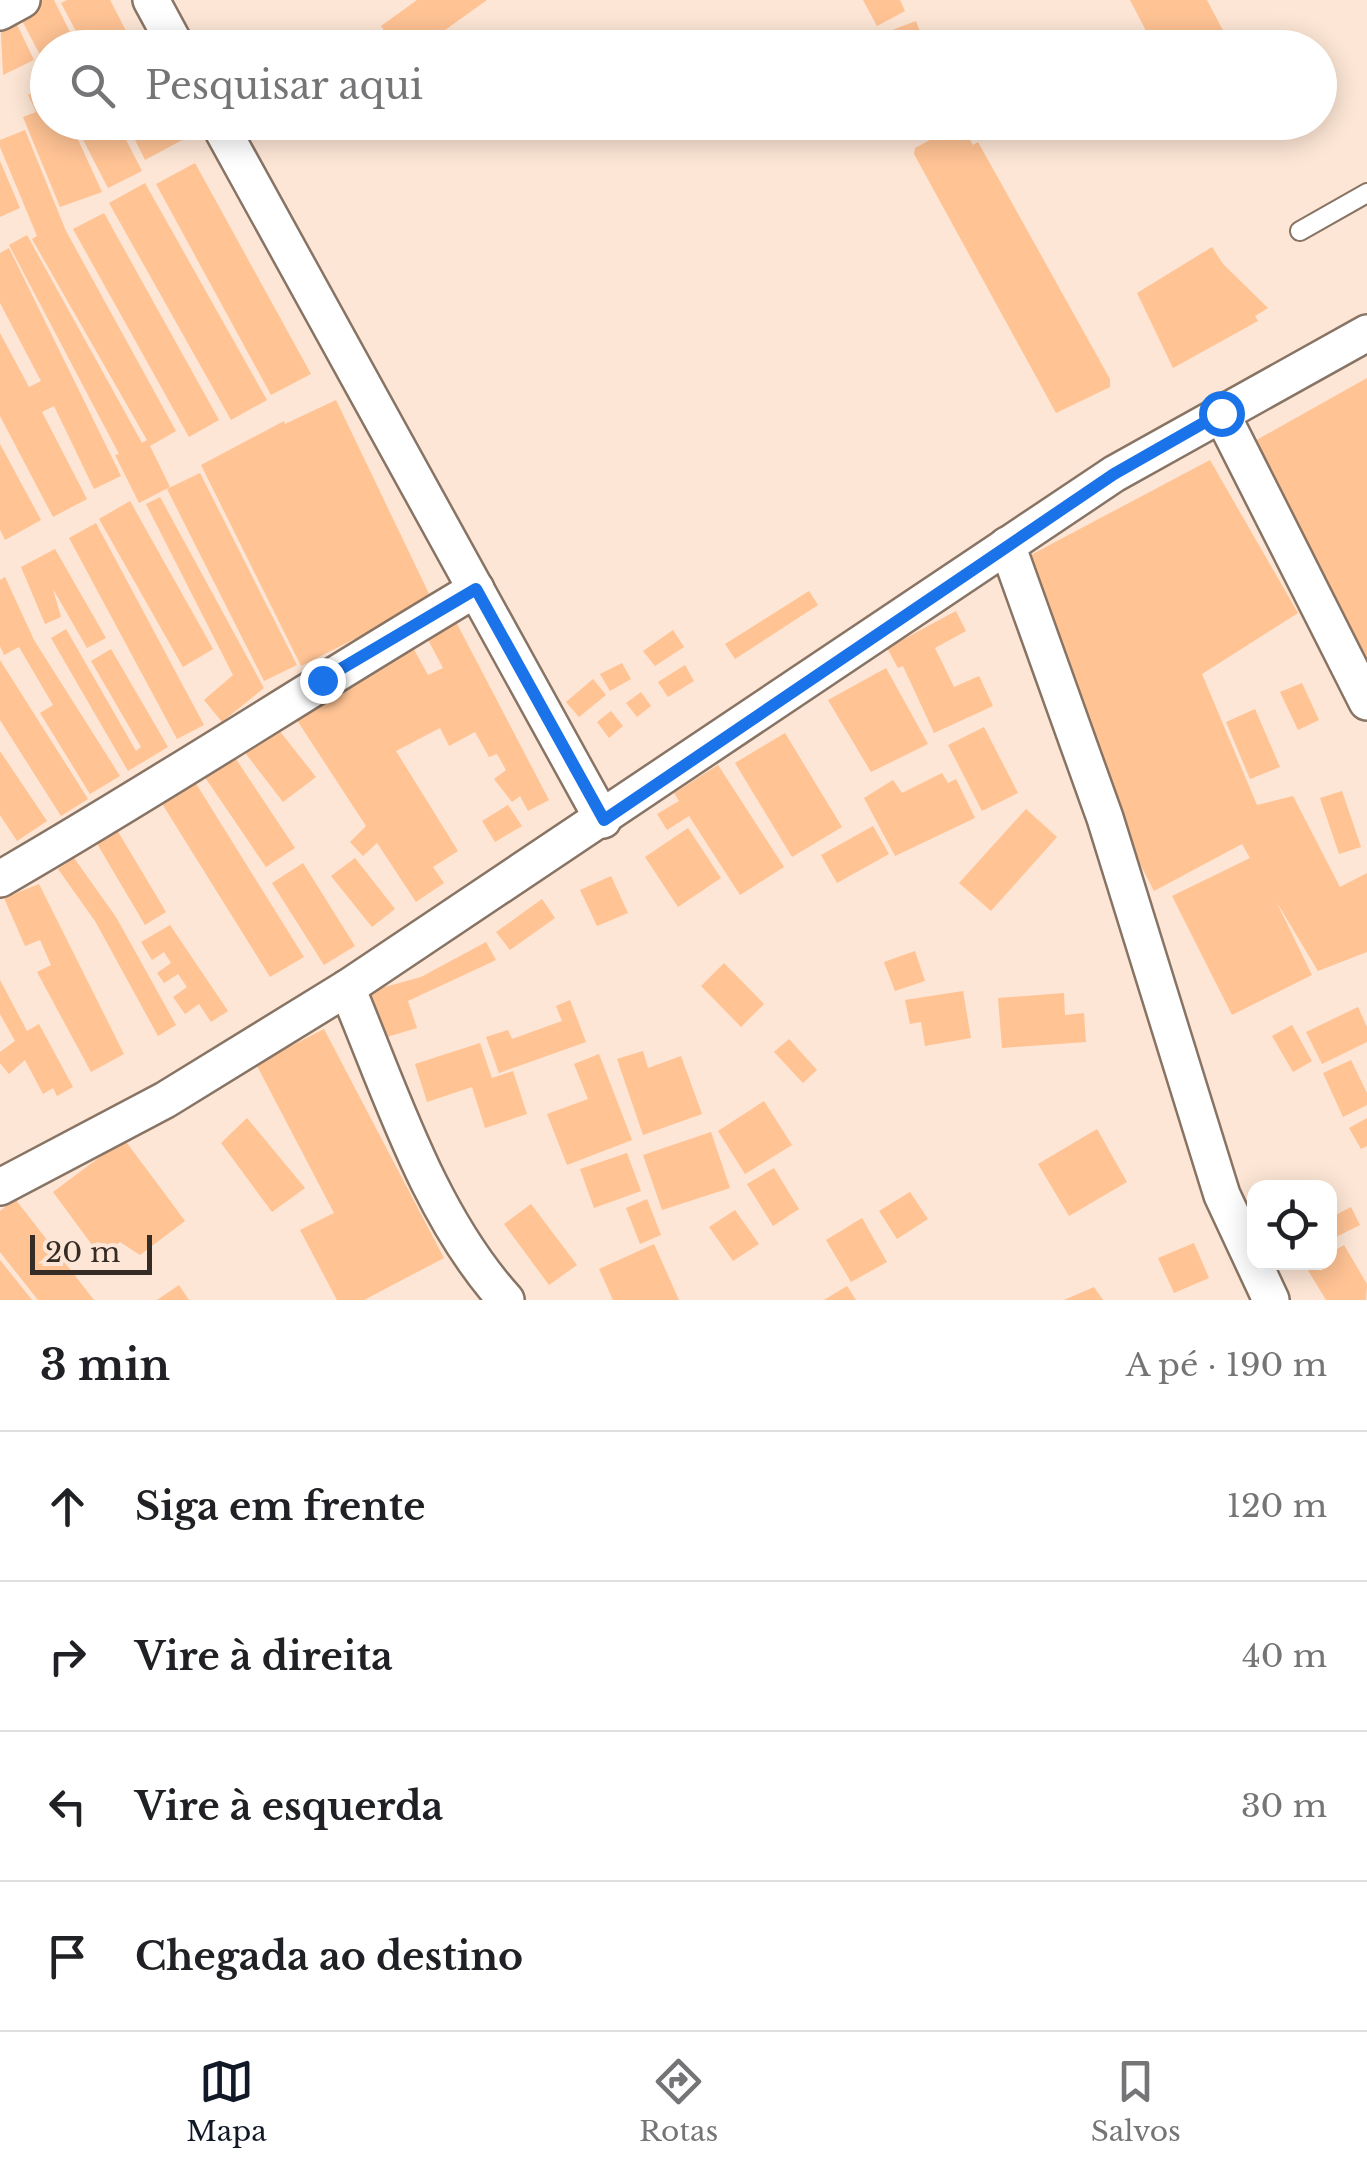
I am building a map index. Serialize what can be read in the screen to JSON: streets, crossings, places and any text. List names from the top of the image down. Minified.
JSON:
{"scale_bar":"20 m","page":{"search":"Pesquisar aqui","scale":"20 m","heading":["3 min","A pé · 190 m"],"list":[["Siga em frente","120 m"],["Vire à direita","40 m"],["Vire à esquerda","30 m"],"Chegada ao destino"],"nav":["Mapa","Rotas","Salvos"]}}
